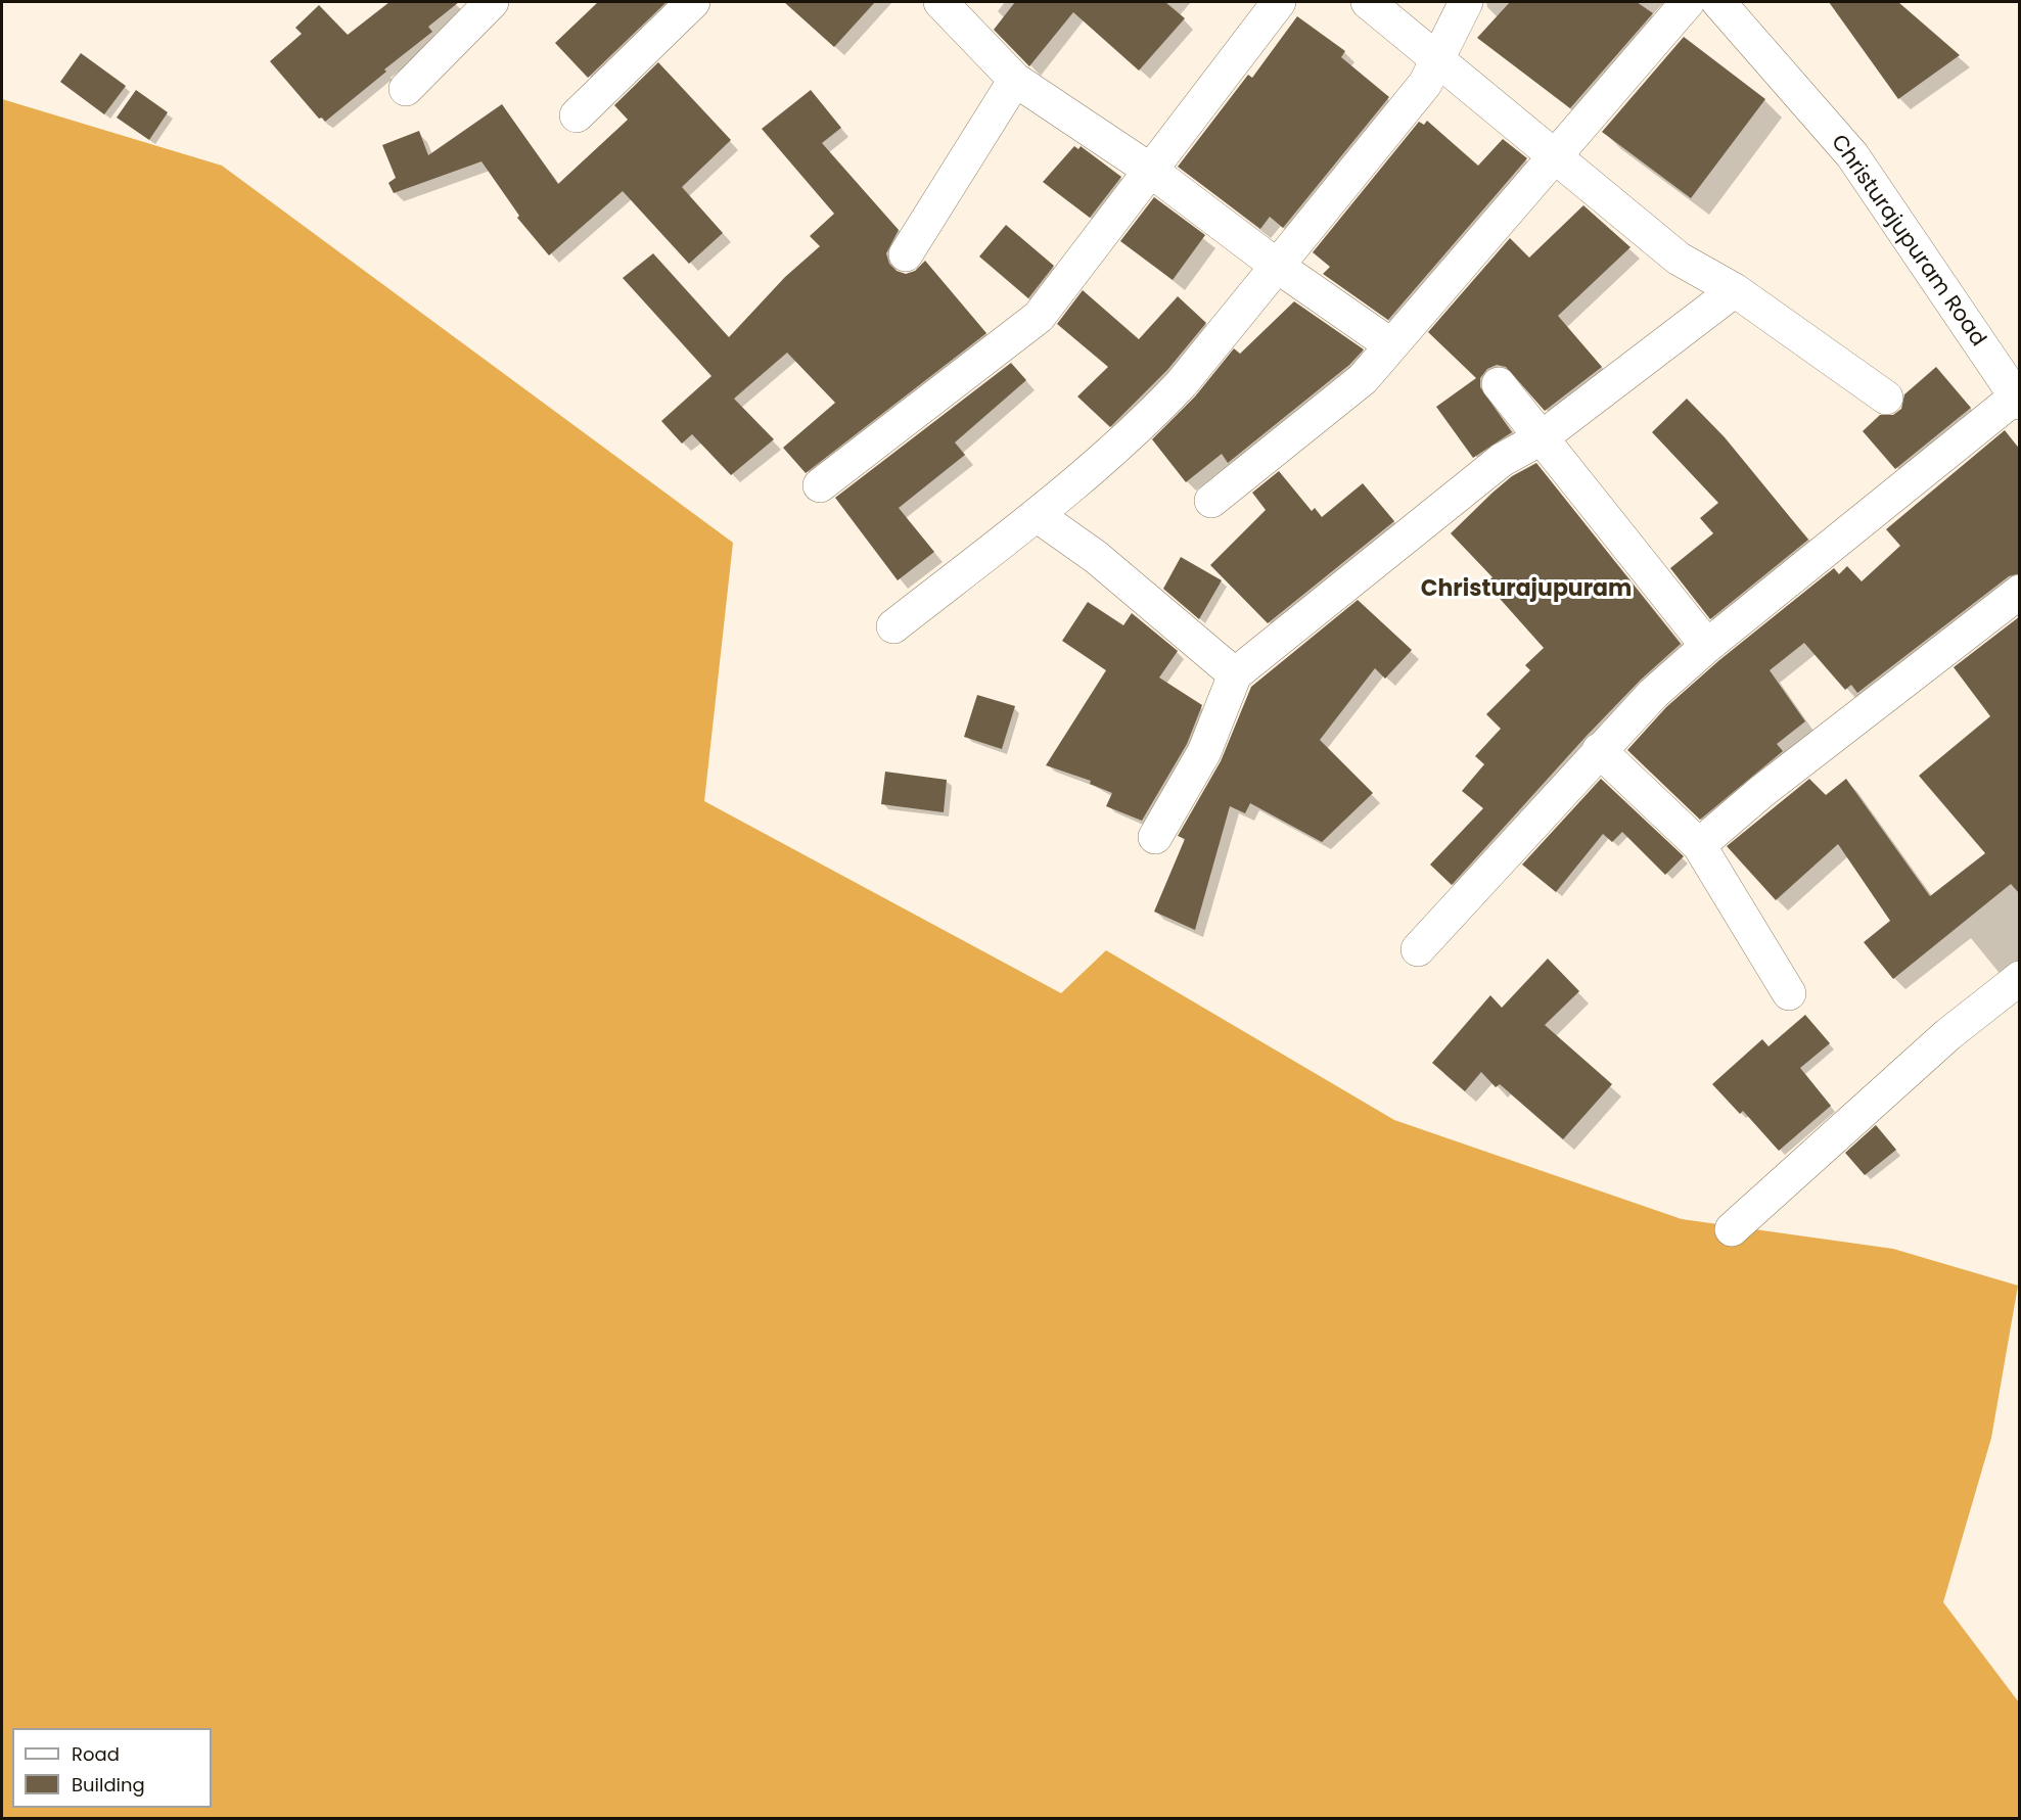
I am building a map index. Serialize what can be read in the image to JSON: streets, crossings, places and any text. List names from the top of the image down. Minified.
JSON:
{"streets":{"street":["Christurajupuram Road"]},"districts":["Christurajupuram"],"legend":["Road","Building"]}
